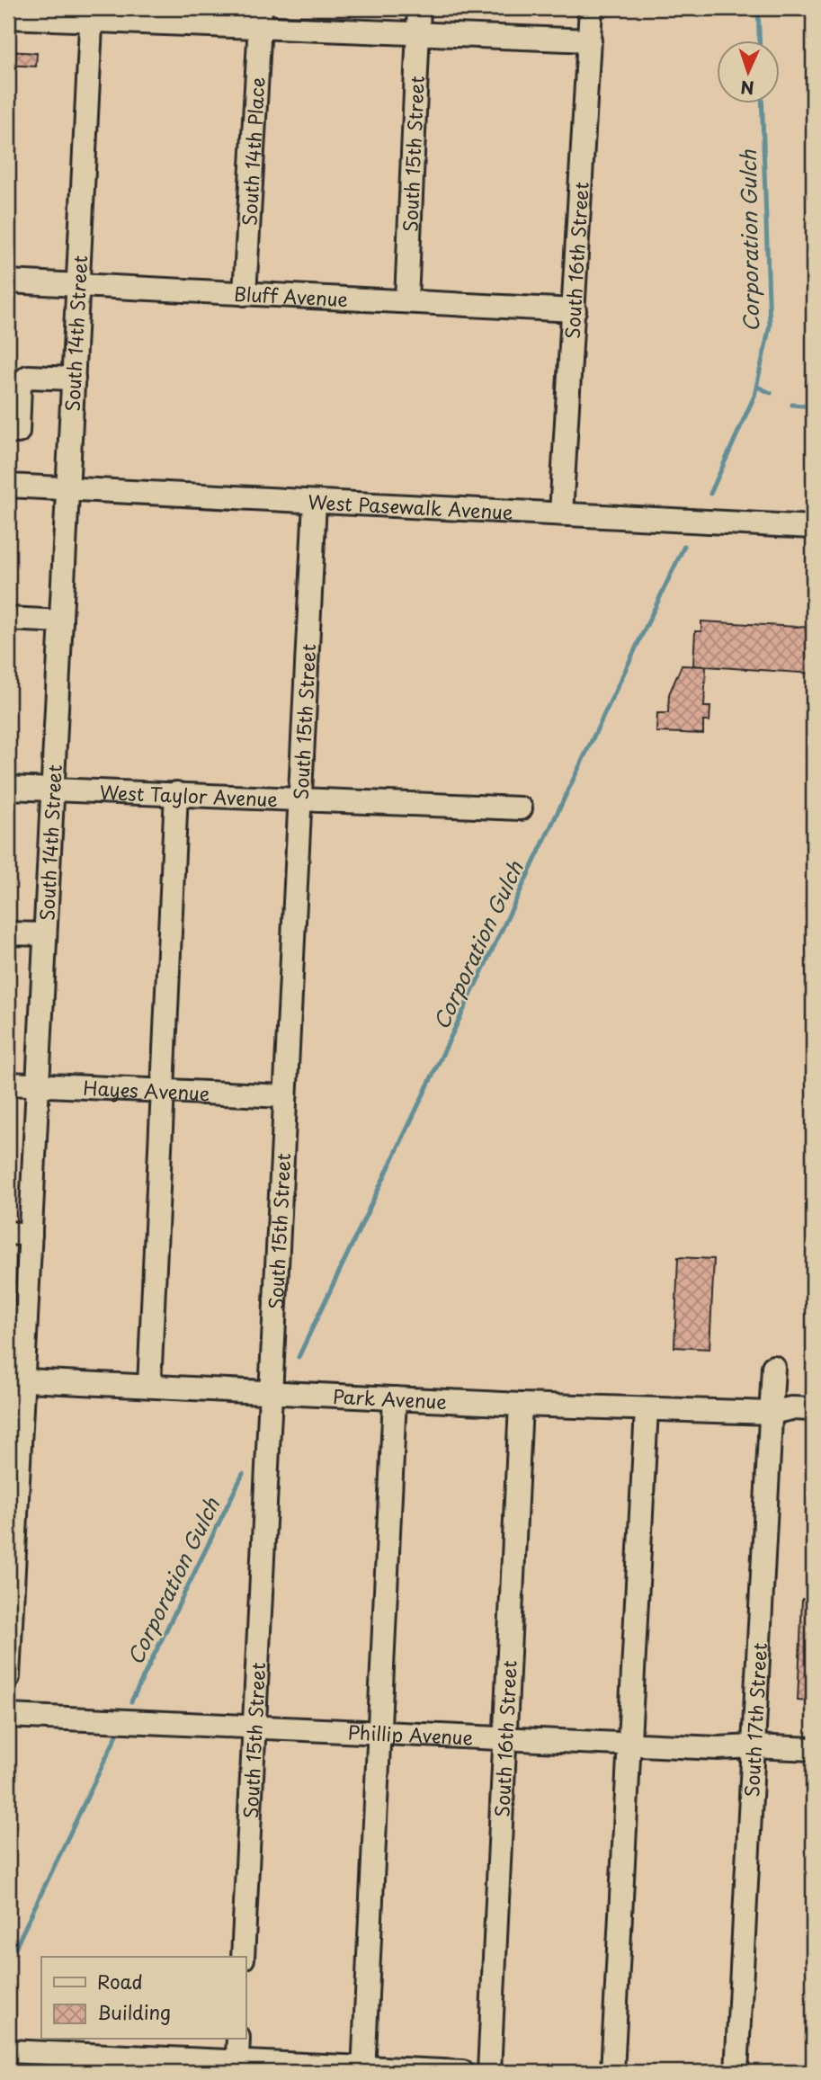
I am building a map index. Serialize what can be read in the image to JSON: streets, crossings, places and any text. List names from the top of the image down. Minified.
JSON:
{"streets":{"street":["South 14th Place","South 15th Street","South 16th Street","Bluff Avenue","South 14th Street","West Pasewalk Avenue","West Taylor Avenue","Hayes Avenue","Park Avenue","South 17th Street","Phillip Avenue"]},"crossings":[["South 14th Place","Bluff Avenue"],["South 15th Street","Bluff Avenue"],["South 15th Street","West Pasewalk Avenue"],["South 15th Street","West Taylor Avenue"],["South 15th Street","Hayes Avenue"],["South 15th Street","Park Avenue"],["South 15th Street","Phillip Avenue"],["South 16th Street","Bluff Avenue"],["South 16th Street","West Pasewalk Avenue"],["South 16th Street","Park Avenue"],["South 16th Street","Phillip Avenue"],["Bluff Avenue","South 14th Street"],["South 14th Street","West Pasewalk Avenue"],["South 14th Street","West Taylor Avenue"],["South 14th Street","Hayes Avenue"],["South 14th Street","Park Avenue"],["Park Avenue","South 17th Street"],["South 17th Street","Phillip Avenue"]],"water":["Corporation Gulch"],"legend":["Road","Building"],"north":"bottom"}
